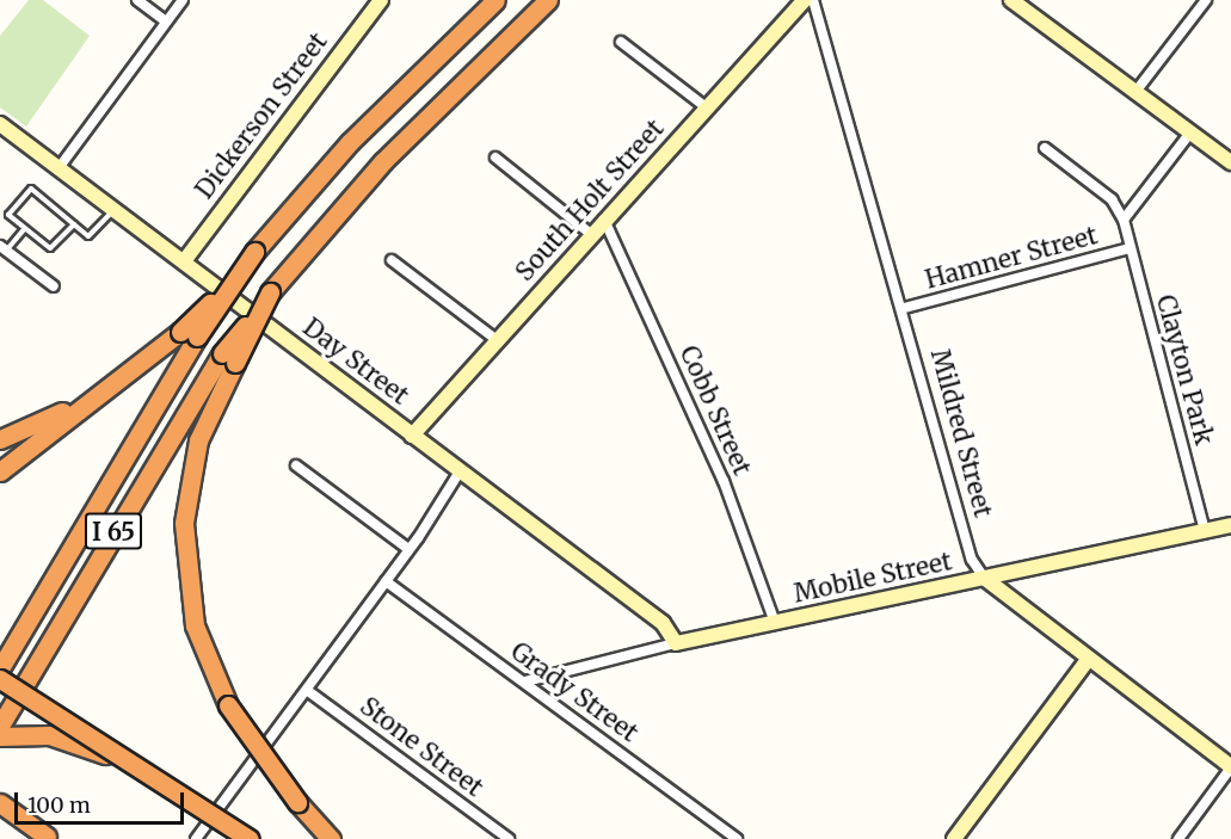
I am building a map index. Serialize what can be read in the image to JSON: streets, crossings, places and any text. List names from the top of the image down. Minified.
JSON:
{"streets":{"highway":["I 65"],"street":["Dickerson Street","South Holt Street","Hamner Street","Day Street","Clayton Park","Cobb Street","Mildred Street","Mobile Street","Grady Street","Stone Street"]},"crossings":[["Dickerson Street","Day Street"],["South Holt Street","Day Street"],["South Holt Street","Cobb Street"],["Hamner Street","Clayton Park"],["Hamner Street","Mildred Street"],["Day Street","Mobile Street"],["Clayton Park","Mobile Street"],["Cobb Street","Mobile Street"],["Mildred Street","Mobile Street"],["Mobile Street","Grady Street"]],"scale_bar":"100 m"}
